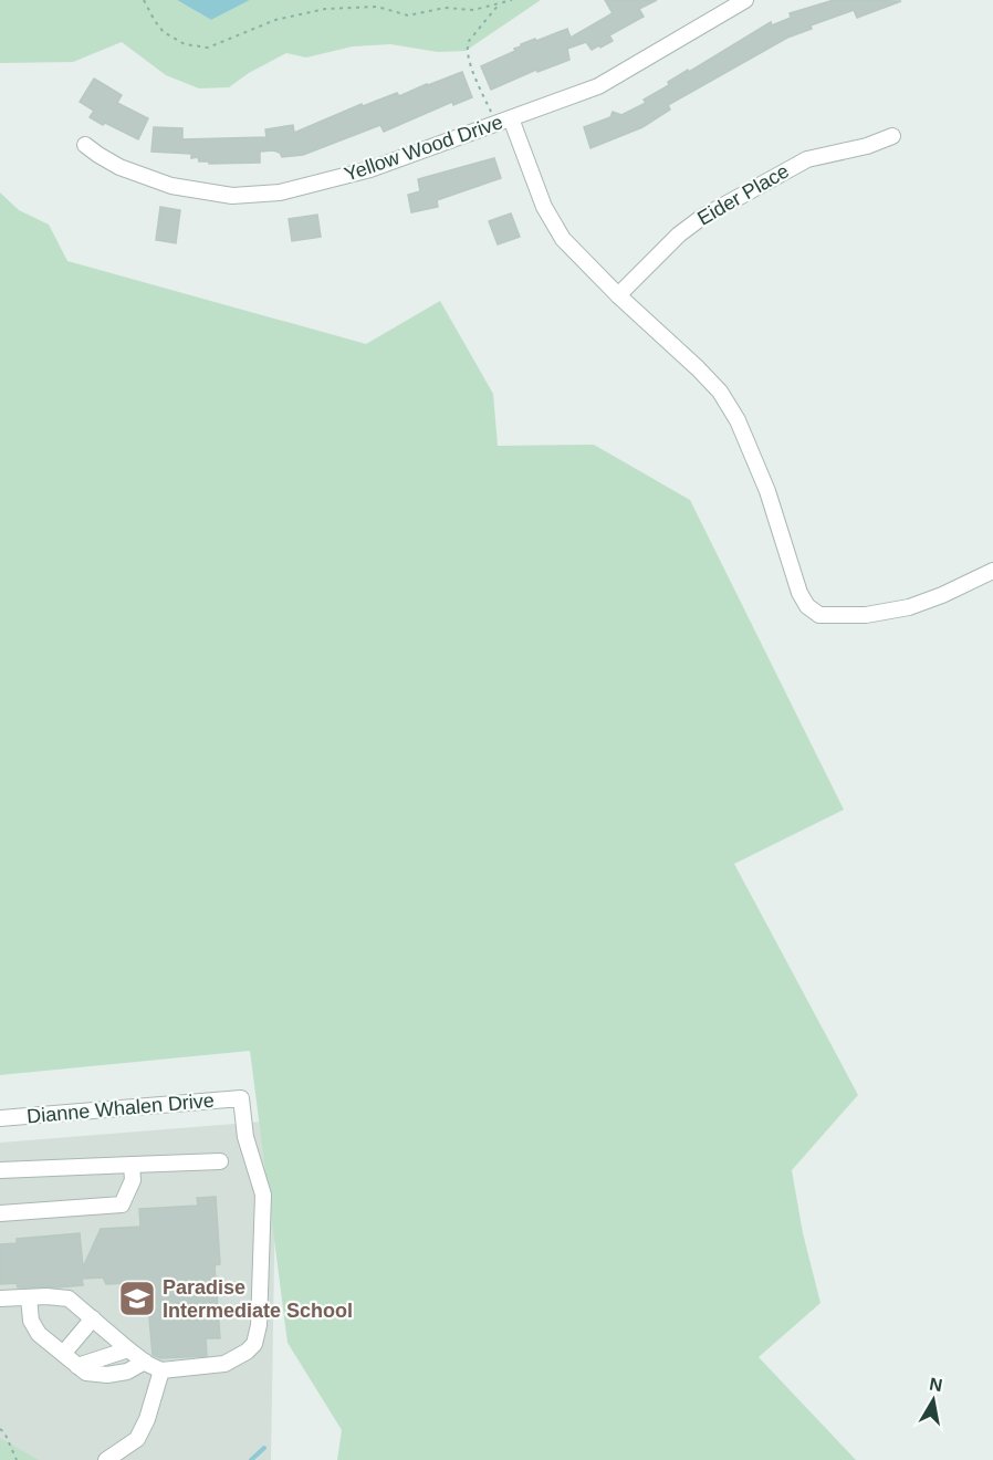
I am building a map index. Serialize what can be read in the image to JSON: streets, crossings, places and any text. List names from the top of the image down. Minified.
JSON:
{"streets":{"street":["Yellow Wood Drive","Eider Place","Dianne Whalen Drive"]},"places":{"school or university":["Paradise Intermediate School"]},"north":"top"}
